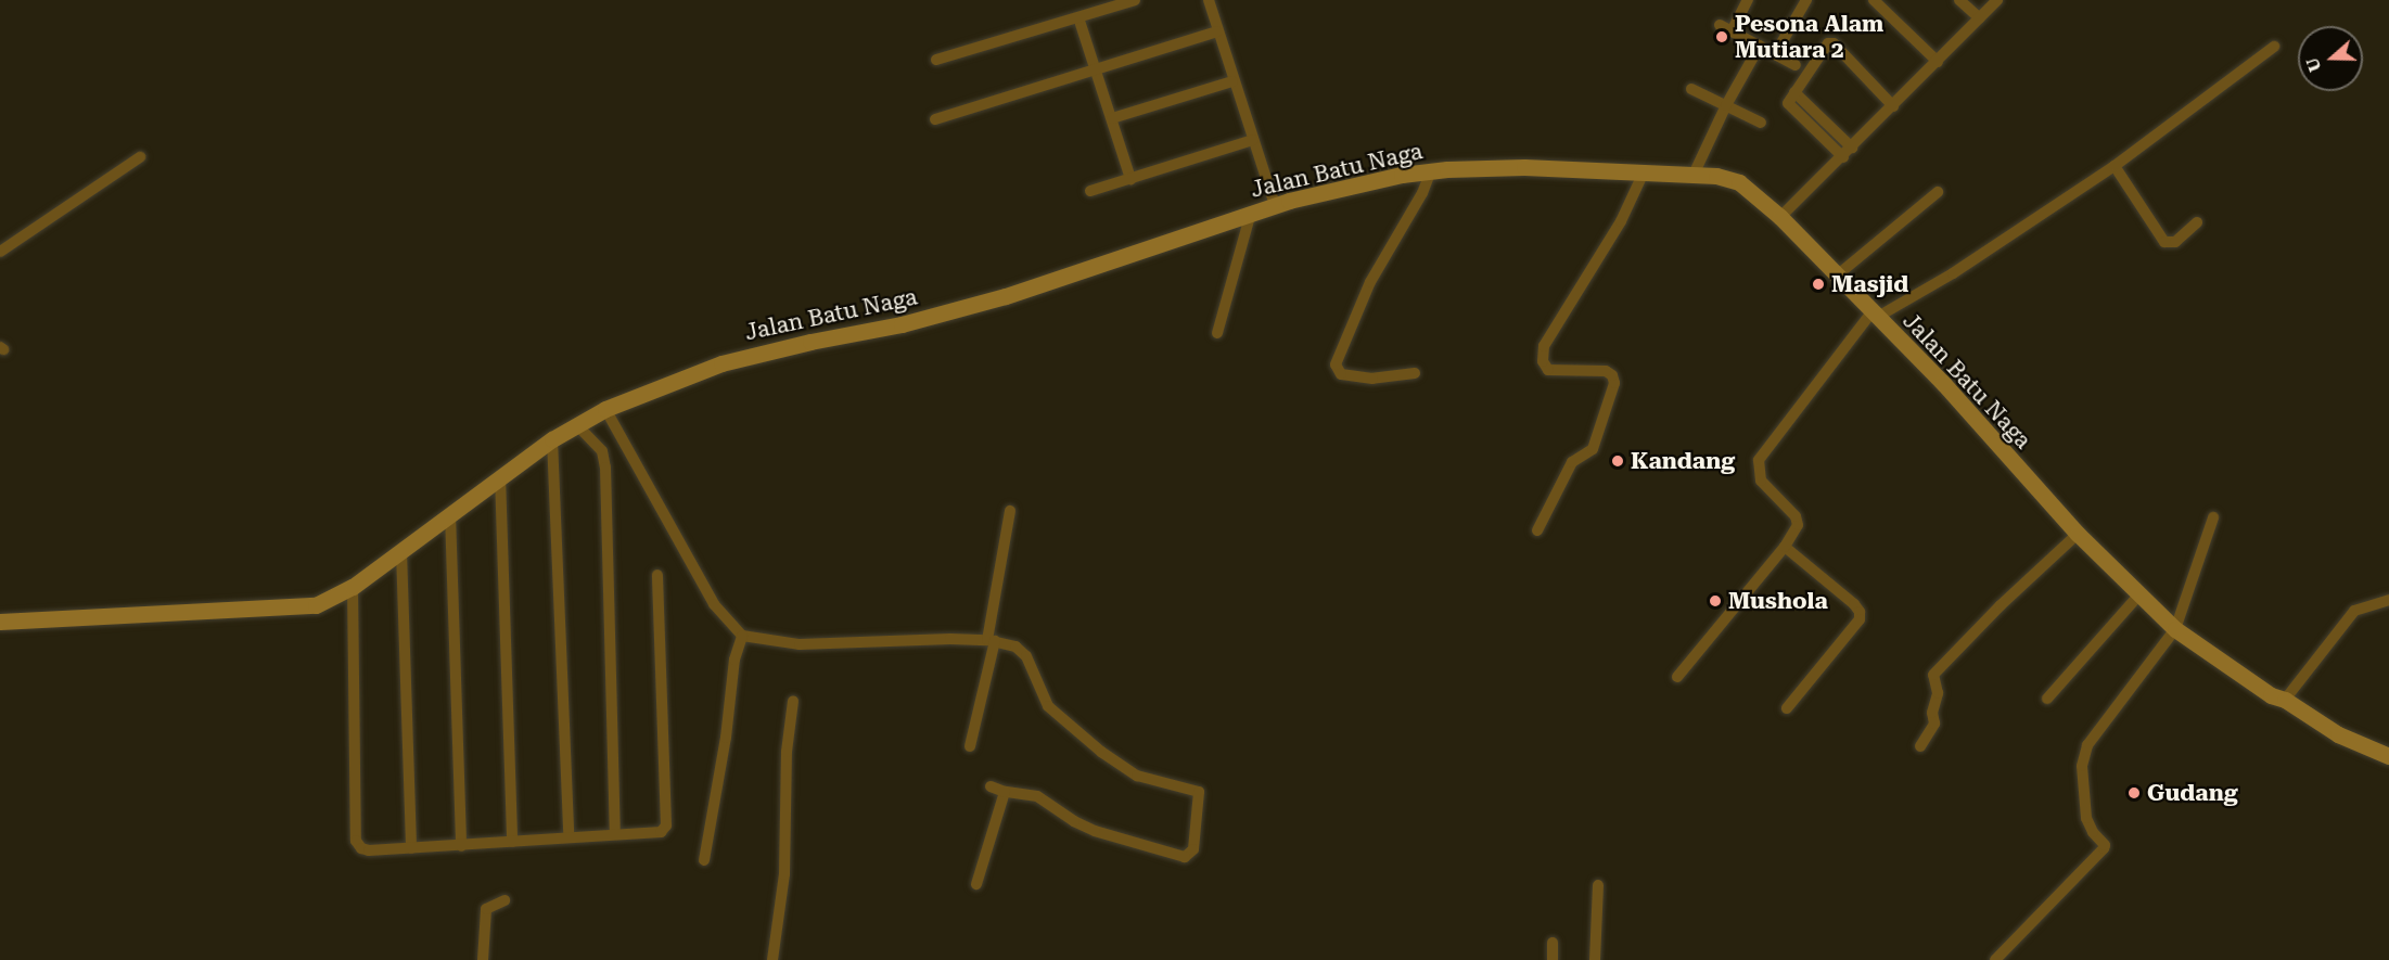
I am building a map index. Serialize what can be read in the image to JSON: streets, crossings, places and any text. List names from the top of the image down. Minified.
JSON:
{"streets":{"street":["Jalan Batu Naga"]},"places":["Pesona Alam Mutiara 2","Masjid","Kandang","Mushola","Gudang"],"north":"left"}
